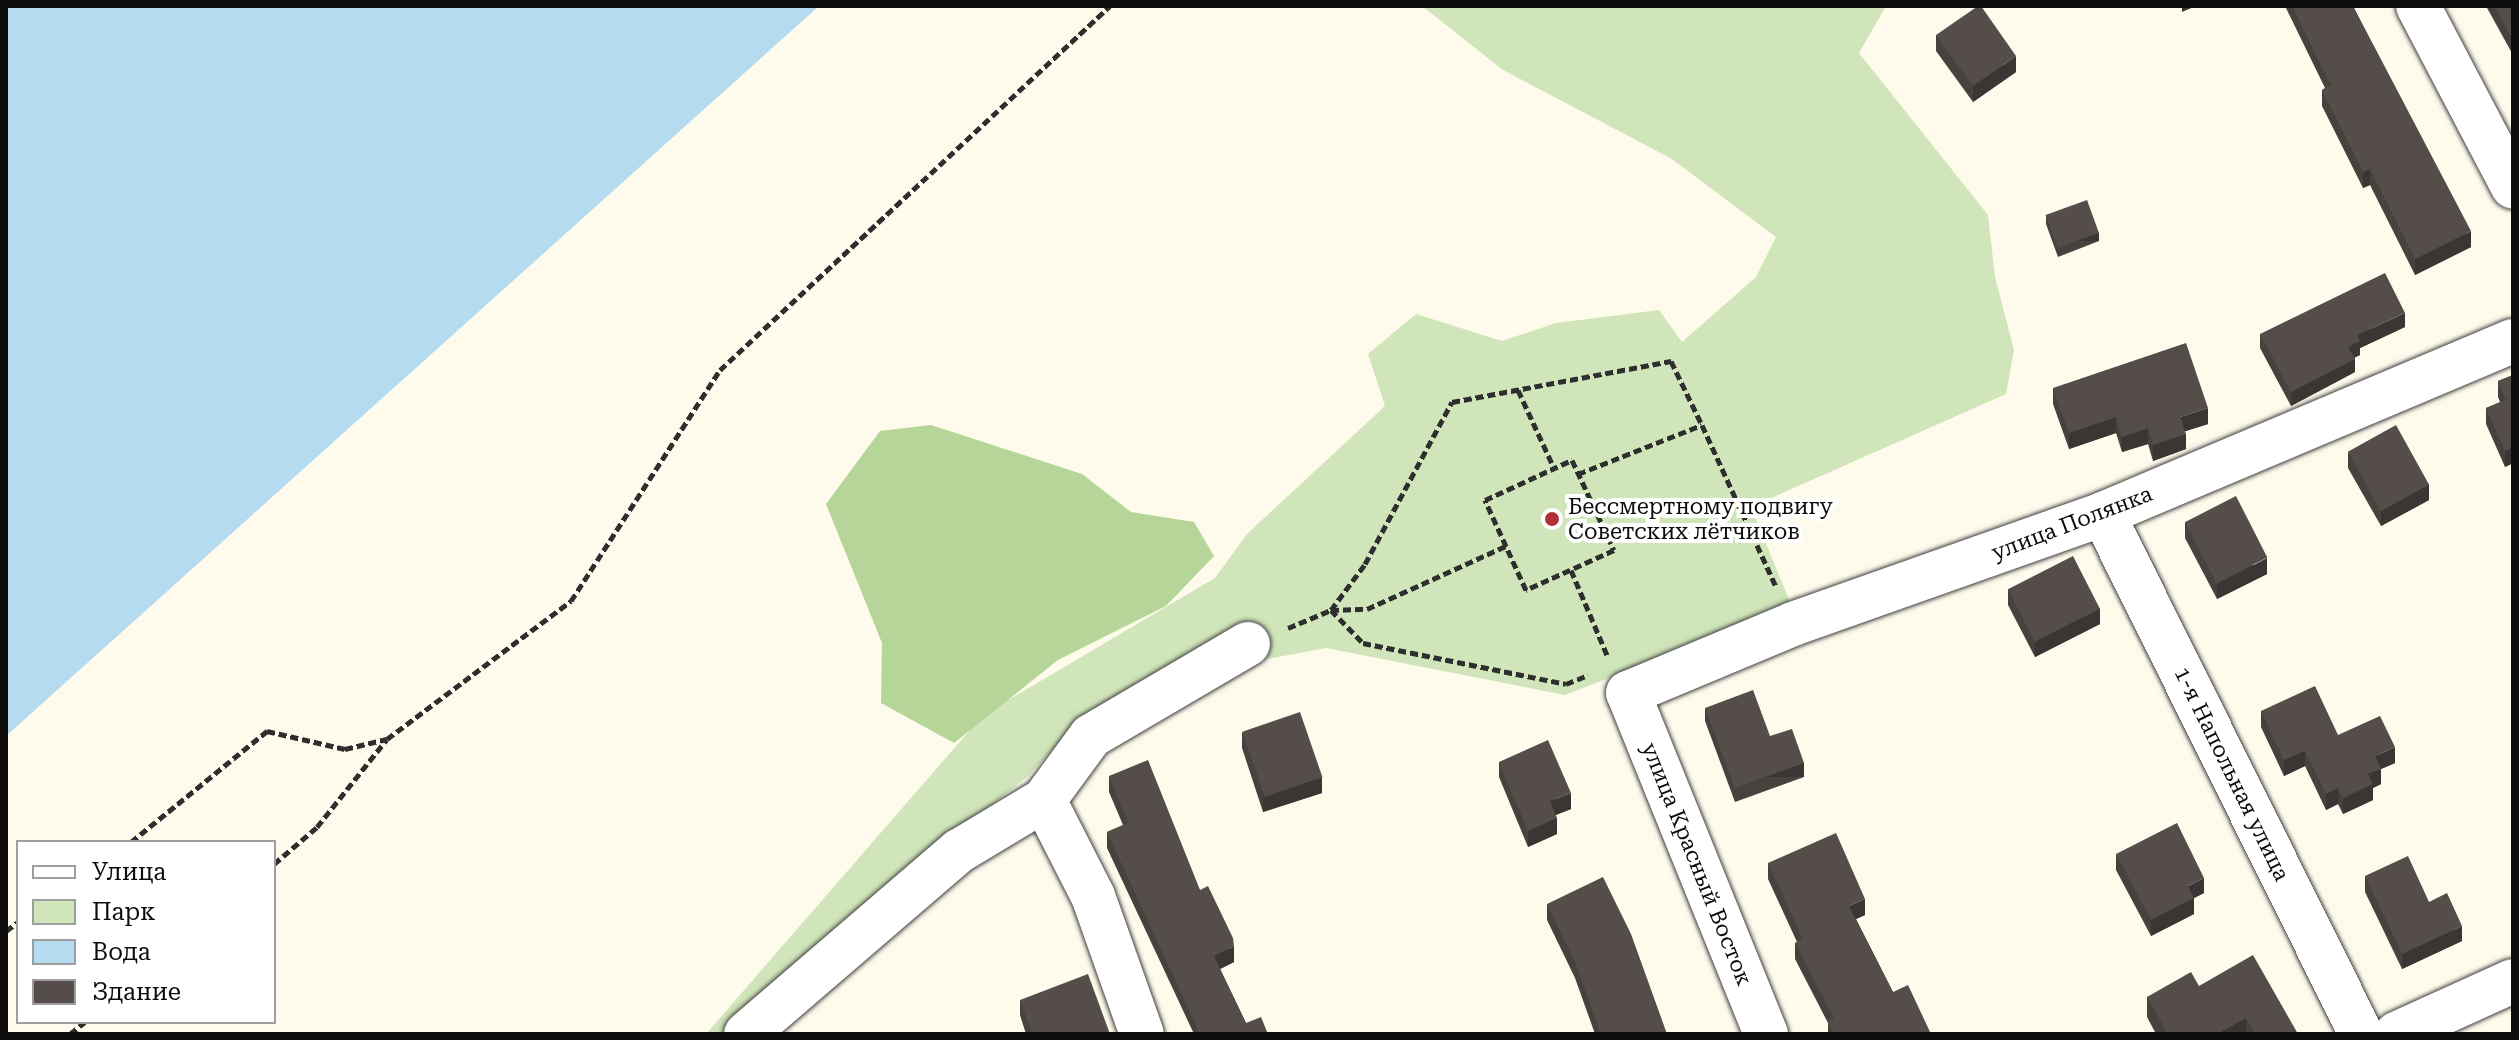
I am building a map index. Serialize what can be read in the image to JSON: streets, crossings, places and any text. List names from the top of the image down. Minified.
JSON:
{"streets":{"street":["улица Полянка","1-я Напольная улица","улица Красный Восток"]},"crossings":[["улица Полянка","1-я Напольная улица"],["улица Полянка","улица Красный Восток"]],"places":["Бессмертному подвигу Советских лётчиков"],"legend":["Улица","Парк","Вода","Здание"]}
